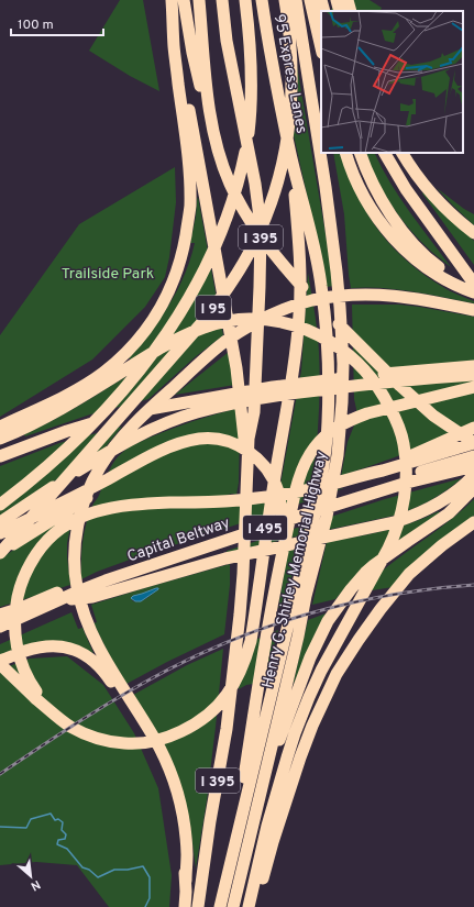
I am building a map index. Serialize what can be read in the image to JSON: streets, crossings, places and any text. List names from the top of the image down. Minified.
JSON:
{"streets":{"highway":["95 Express Lanes","I 395","I 95","I 495","Capital Beltway","Henry G. Shirley Memorial Highway"]},"parks":["Trailside Park"],"scale_bar":"100 m","north":"bottom right"}
